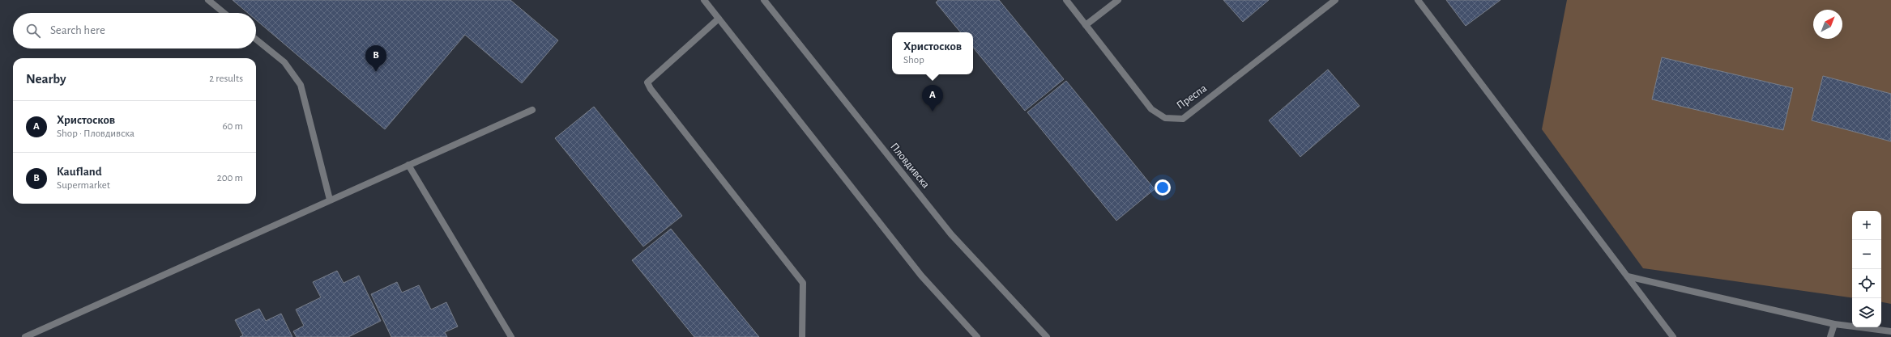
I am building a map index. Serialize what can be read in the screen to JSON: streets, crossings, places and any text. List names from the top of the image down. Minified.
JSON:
{"streets":{"street":["Преспа","Пловдивска"]},"north":"top right","page":{"search":"Search here","popup":["Христосков","Shop"],"pins":["B","A"],"heading":["Nearby","2 results"],"list":[{"mark":"A","name":"Христосков","note":"Shop · Пловдивска","value":"60 m"},{"mark":"B","name":"Kaufland","note":"Supermarket","value":"200 m"}],"map_buttons":["+","−"]}}
